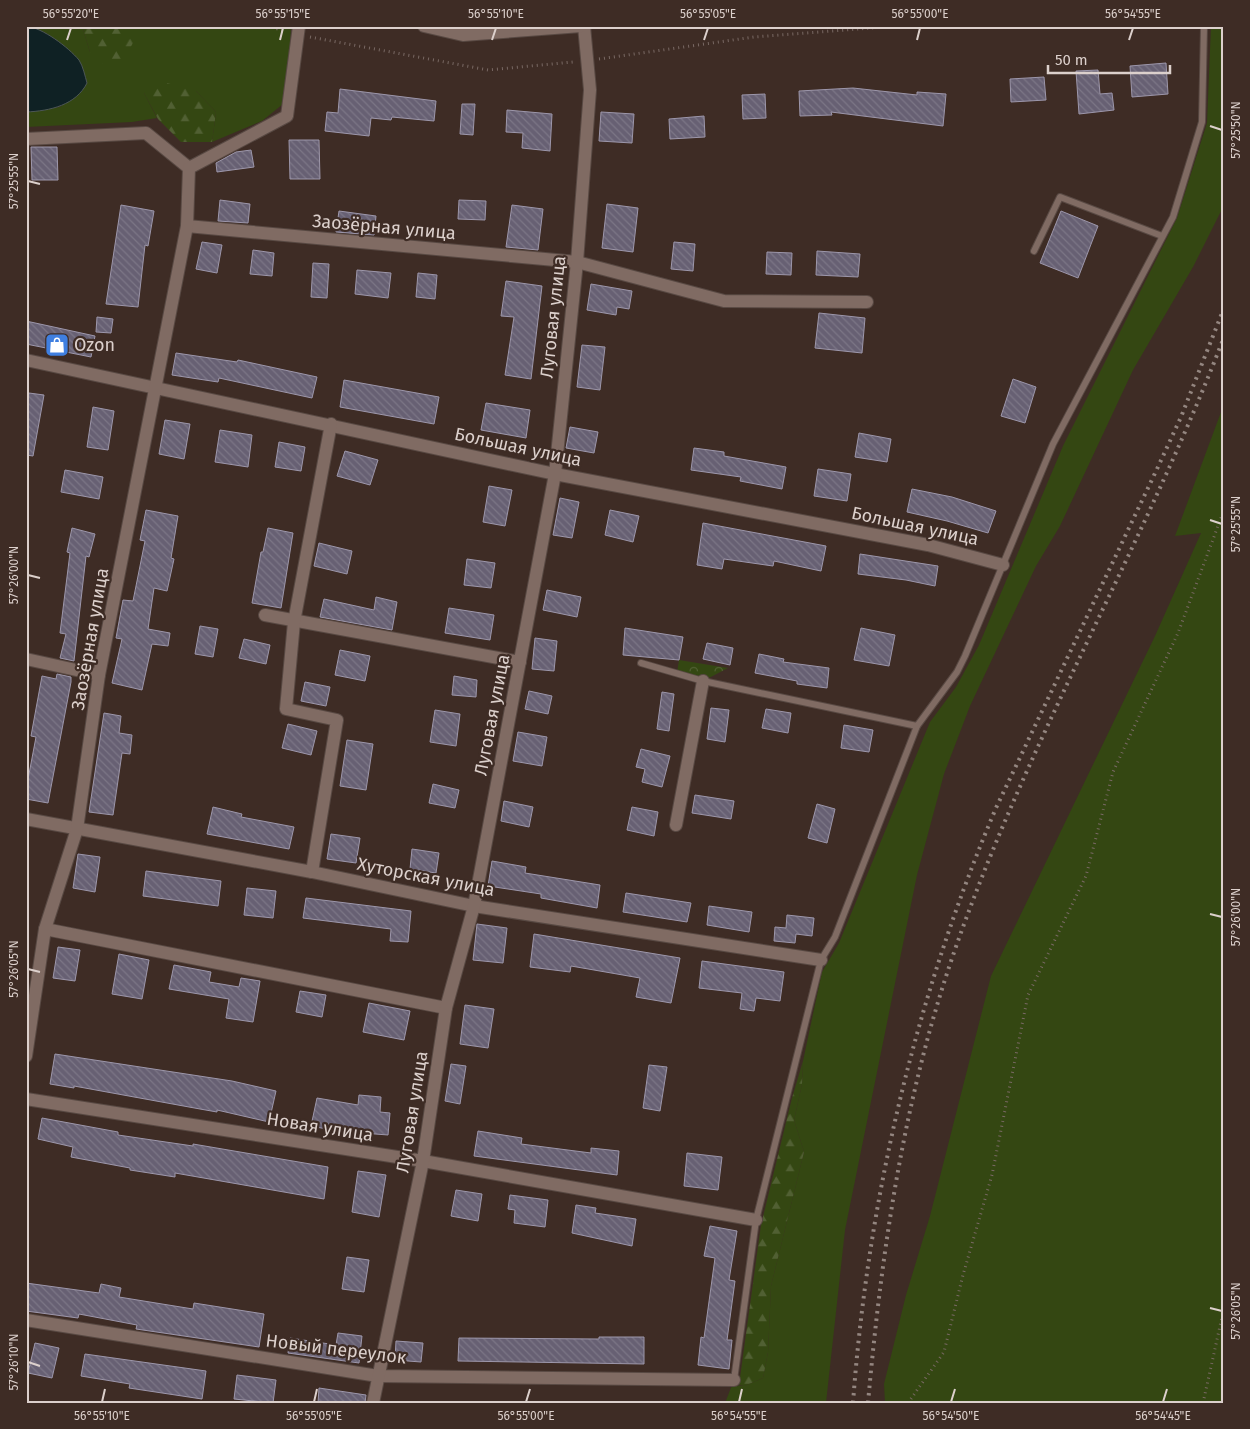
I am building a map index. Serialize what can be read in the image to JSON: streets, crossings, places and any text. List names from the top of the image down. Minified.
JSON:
{"streets":{"street":["Заозёрная улица","Луговая улица","Большая улица","Хуторская улица","Новая улица","Новый переулок"]},"crossings":[["Заозёрная улица","Луговая улица"],["Заозёрная улица","Большая улица"],["Заозёрная улица","Хуторская улица"],["Луговая улица","Большая улица"],["Луговая улица","Хуторская улица"],["Луговая улица","Новая улица"],["Луговая улица","Новый переулок"]],"places":{"shop":["Ozon"]},"scale_bar":"50 m","coordinates":["56°55'20\"E","56°55'15\"E","56°55'10\"E","56°55'05\"E","56°55'00\"E","56°54'55\"E","57°25'50\"N","57°25'55\"N","57°26'00\"N","57°26'05\"N","57°26'10\"N","56°54'50\"E","56°54'45\"E"]}
